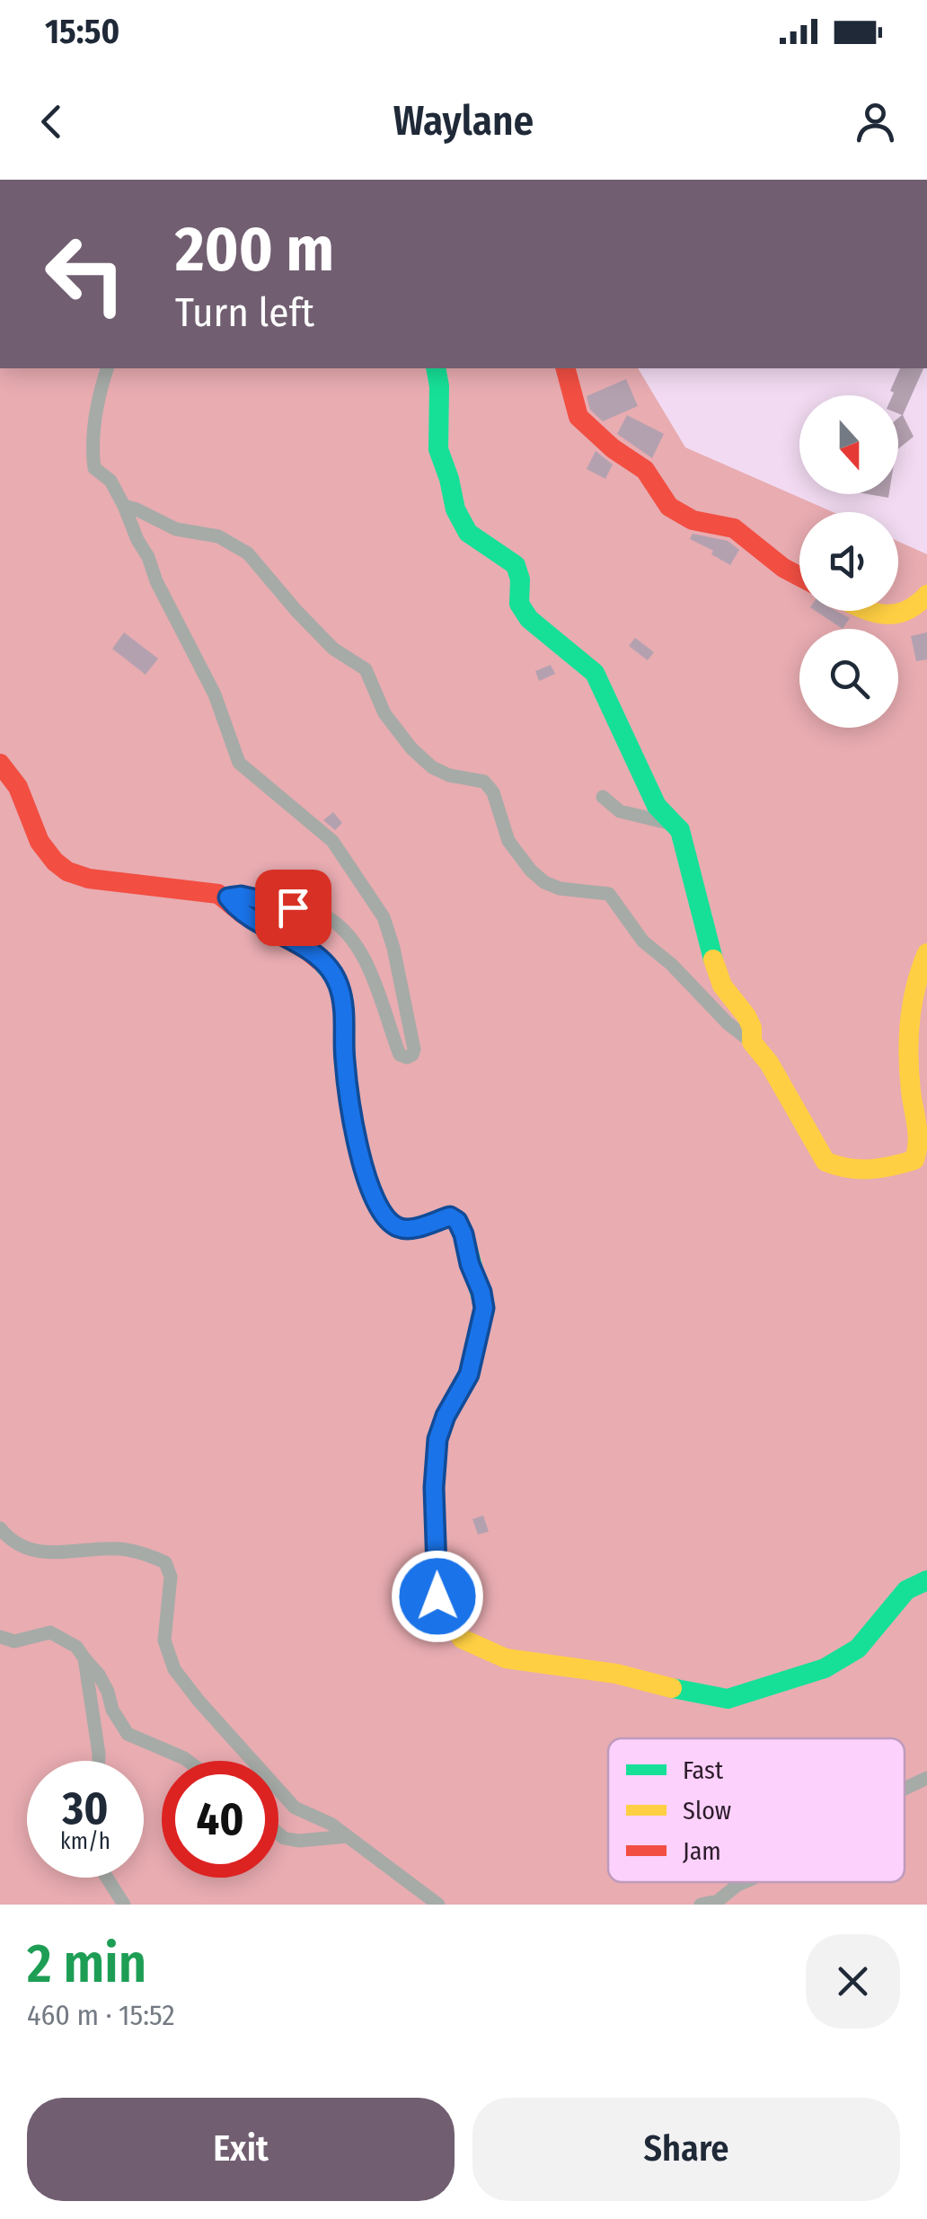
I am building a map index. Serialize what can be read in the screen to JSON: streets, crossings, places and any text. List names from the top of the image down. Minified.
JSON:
{"legend":["Fast","Slow","Jam"],"north":"bottom","page":{"status":"15:50","header":"Waylane","turn":["200 m","Turn left"],"speed":"30 km/h","limit":"40","heading":["2 min","460 m · 15:52"],"buttons":["Exit","Share"]}}
